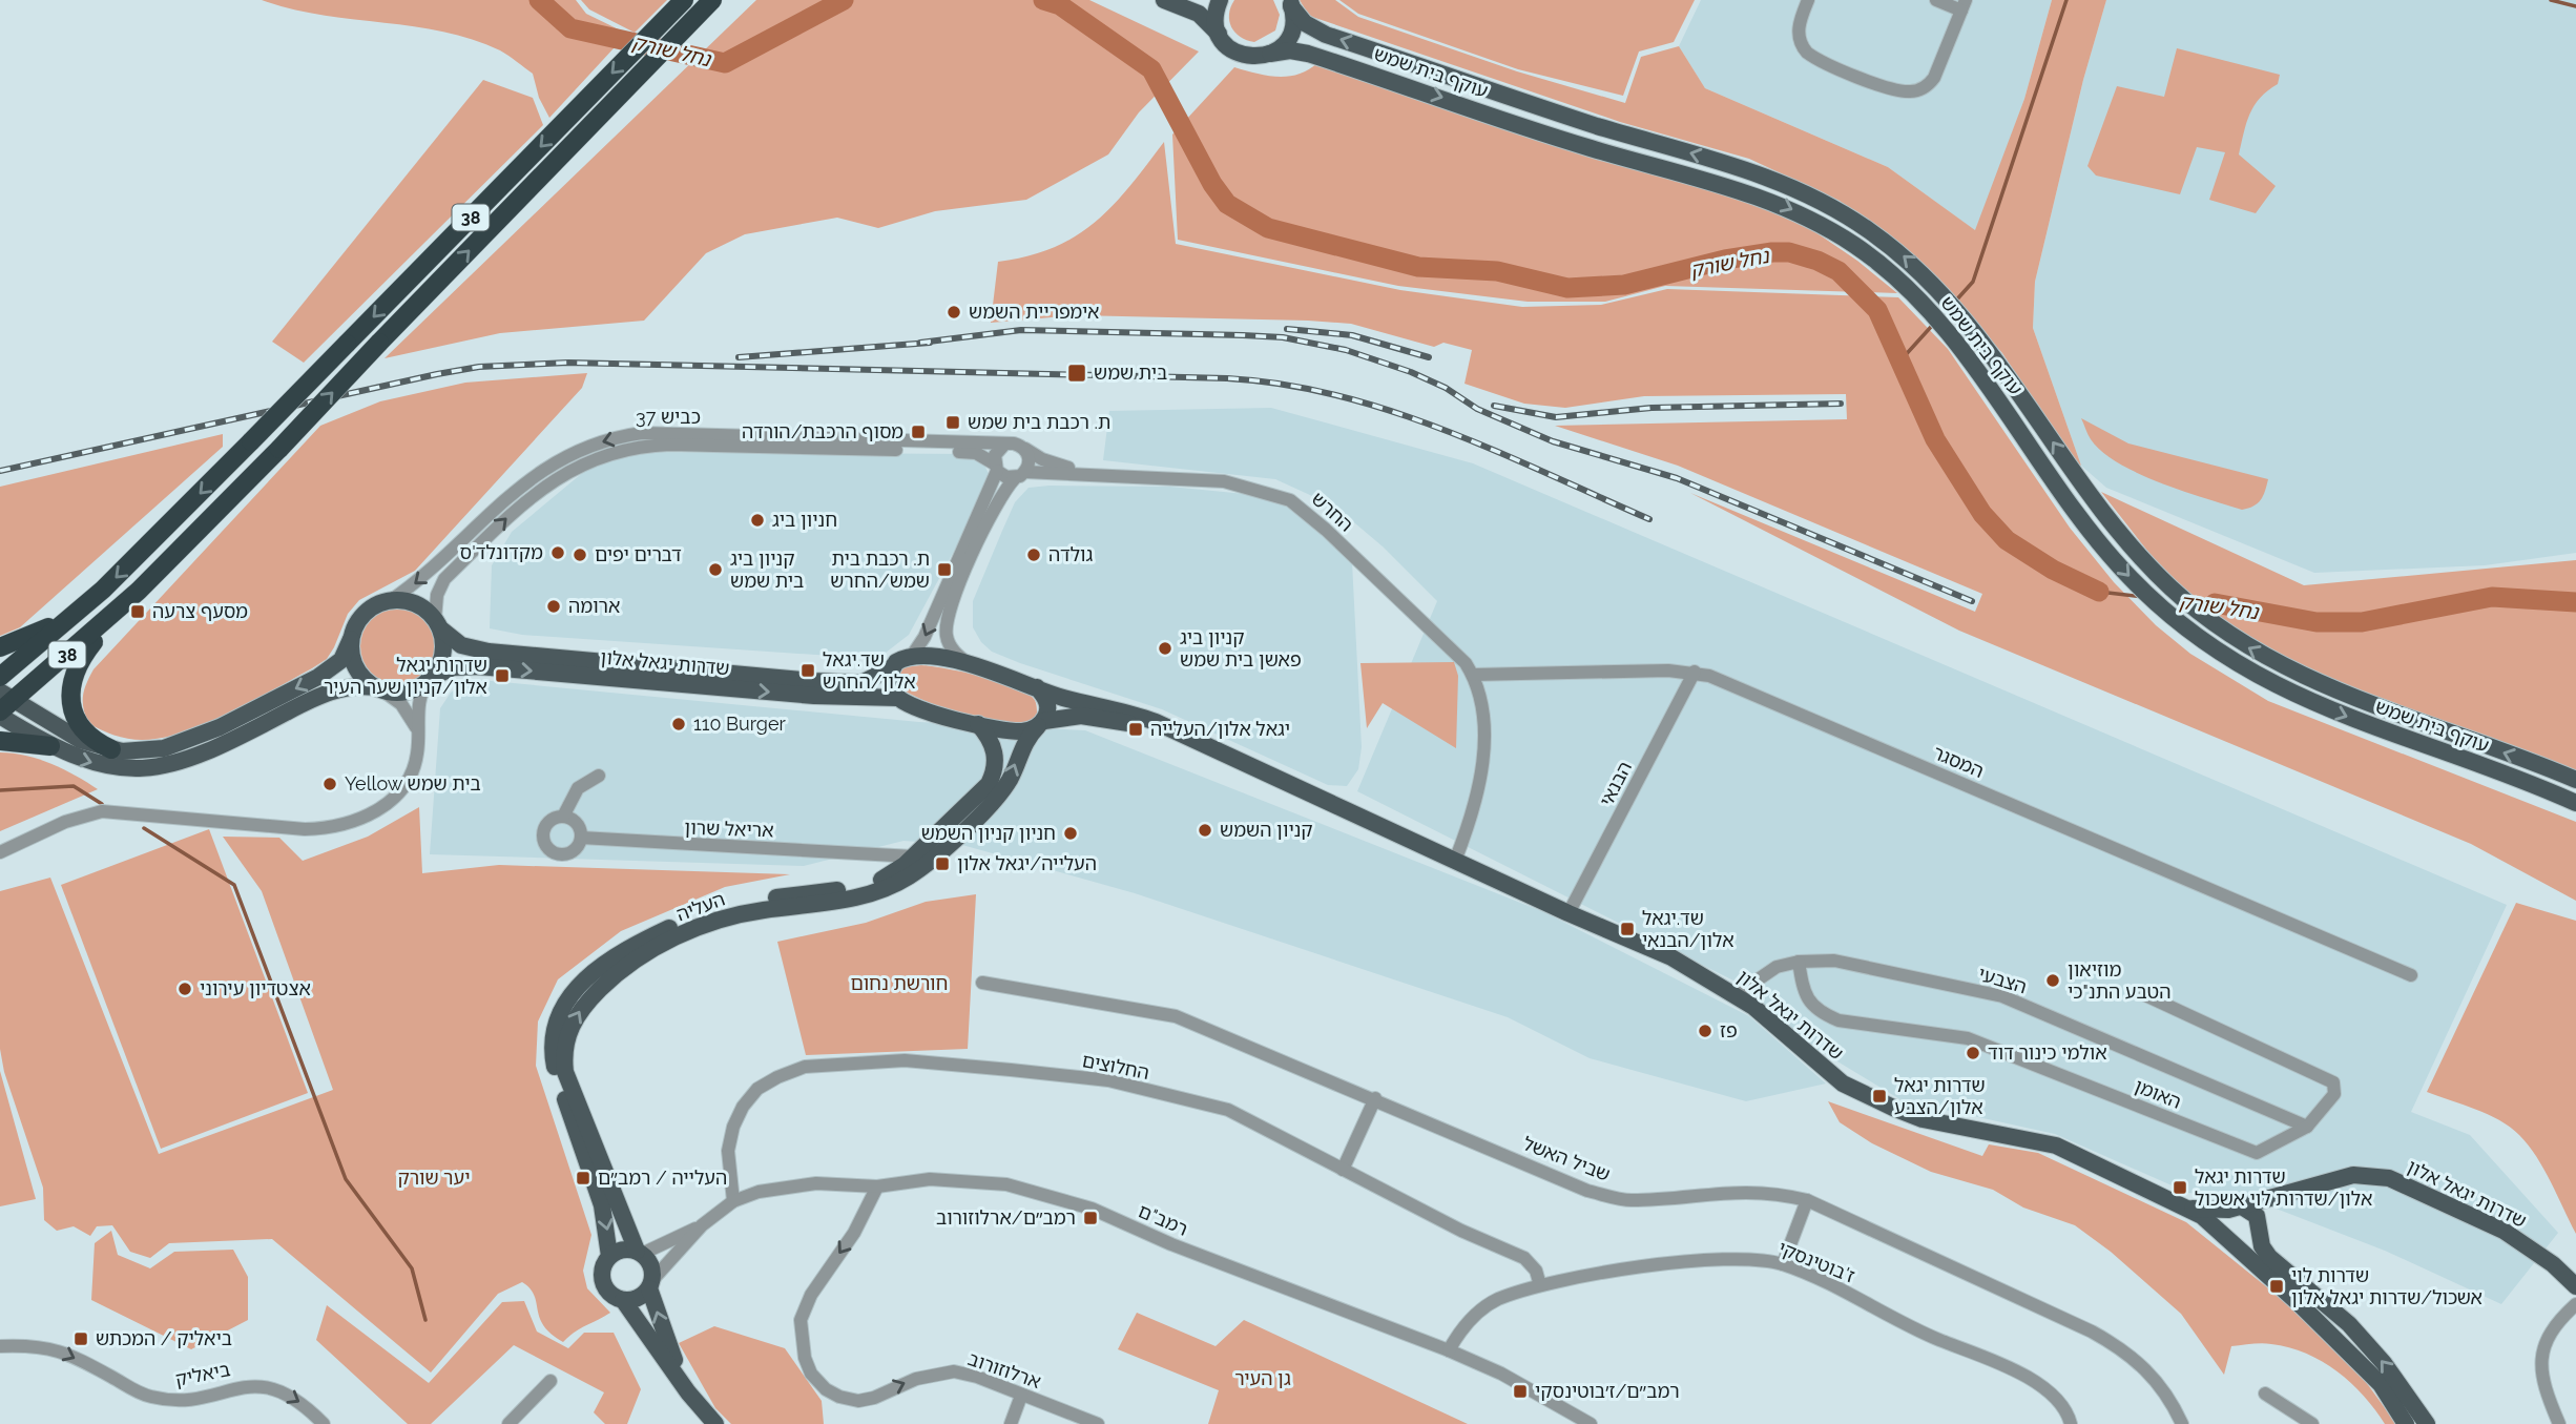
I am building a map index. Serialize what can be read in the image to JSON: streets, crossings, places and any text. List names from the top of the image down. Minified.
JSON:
{"streets":{"highway":["38"],"main road":["עוקף בית שמש","שדרות יגאל אלון","העליה"],"street":["כביש 37","החרש","המסגר","הבנאי","אריאל שרון","הצבעי","החלוצים","האומן","שביל האשל","רמב\"ם","ז'בוטינסקי","ארלוזורוב","ביאליק"]},"crossings":[["כביש 37","החרש"],["כביש 37","שדרות יגאל אלון"],["החרש","המסגר"],["שדרות יגאל אלון","הבנאי"],["שדרות יגאל אלון","העליה"],["המסגר","הבנאי"],["אריאל שרון","העליה"],["העליה","רמב\"ם"],["הצבעי","האומן"],["החלוצים","רמב\"ם"],["החלוצים","ז'בוטינסקי"],["רמב\"ם","ז'בוטינסקי"],["רמב\"ם","ארלוזורוב"]],"one_way":["ביאליק"],"water":["נחל שורק"],"parks":["חורשת נחום","יער שורק","גן העיר"],"places":{"other":["אימפריית השמש","חניון ביג","מקדונלד'ס","דברים יפים","גולדה","קניון ביג בית שמש","ארומה","קניון ביג פאשן בית שמש","110 Burger","Yellow בית שמש","קניון השמש","חניון קניון השמש","מוזיאון הטבע התנ\"כי","אצטדיון עירוני","פז","אולמי כינור דוד"],"transit":["בית שמש","ת. רכבת בית שמש","מסוף הרכבת/הורדה","ת. רכבת בית שמש/החרש","מסעף צרעה","שד.יגאל אלון/החרש","שדרות יגאל אלון/קניון שער העיר","יגאל אלון/העלייה","העלייה/יגאל אלון","שד.יגאל אלון/הבנאי","שדרות יגאל אלון/הצבע","העלייה / רמב״ם","שדרות יגאל אלון/שדרות לוי אשכול","רמב״ם/ארלוזורוב","שדרות לוי אשכול/שדרות יגאל אלון","ביאליק / המכתש","רמב״ם/ז׳בוטינסקי"]}}
